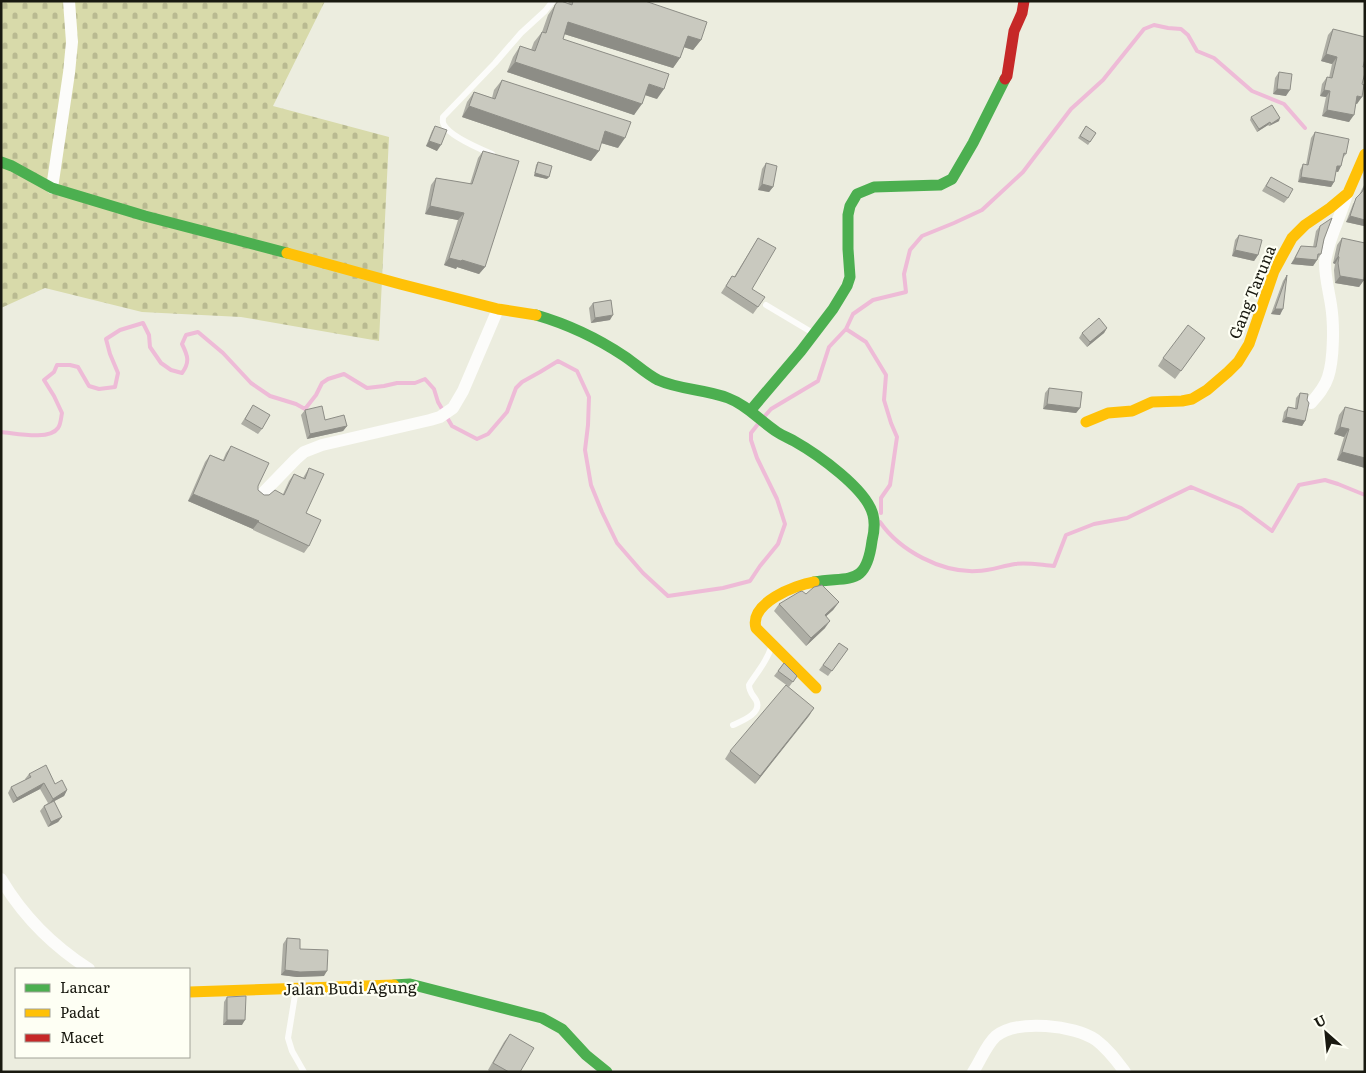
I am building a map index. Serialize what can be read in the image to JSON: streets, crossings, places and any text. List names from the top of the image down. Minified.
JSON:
{"streets":{"street":["Gang Taruna","Jalan Budi Agung"]},"legend":["Lancar","Padat","Macet"],"north":"top left"}
